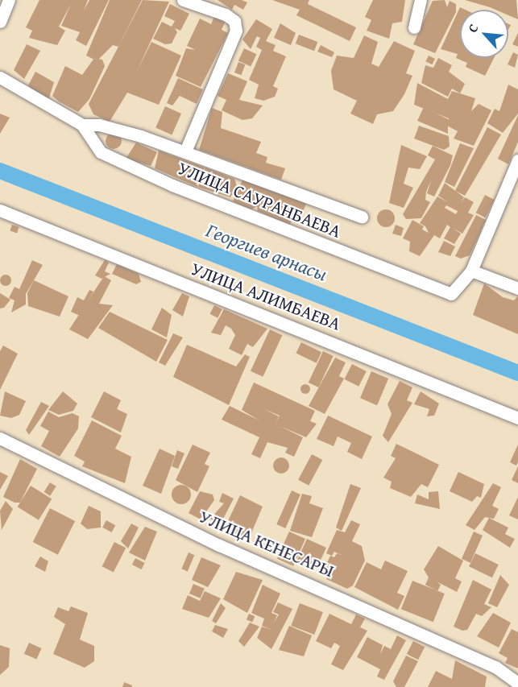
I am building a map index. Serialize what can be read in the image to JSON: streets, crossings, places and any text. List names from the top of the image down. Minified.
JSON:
{"streets":{"street":["УЛИЦА САУРАНБАЕВА","УЛИЦА АЛИМБАЕВА","УЛИЦА КЕНЕСАРЫ"]},"water":["Георгиев арнасы"],"north":"top left"}
